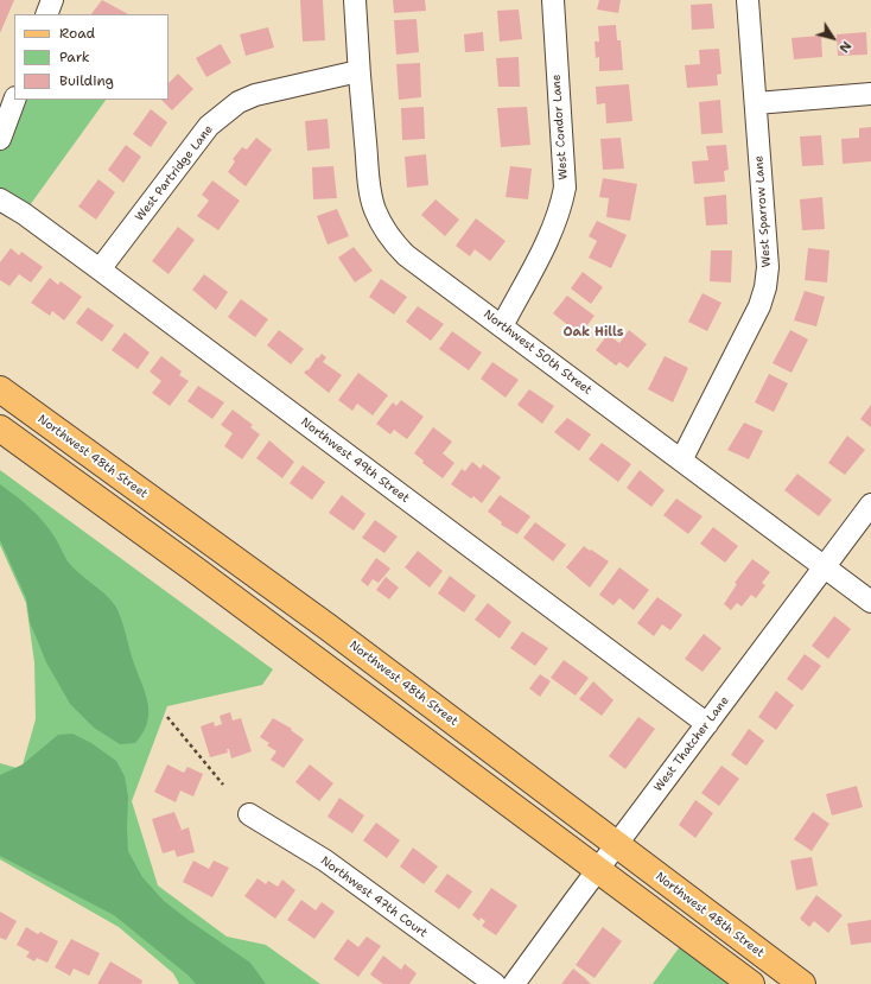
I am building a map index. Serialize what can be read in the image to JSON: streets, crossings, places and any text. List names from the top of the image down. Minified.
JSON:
{"streets":{"main road":["Northwest 48th Street"],"street":["West Condor Lane","West Partridge Lane","West Sparrow Lane","Northwest 50th Street","Northwest 49th Street","West Thatcher Lane","Northwest 47th Court"]},"crossings":[["West Condor Lane","Northwest 50th Street"],["West Partridge Lane","Northwest 50th Street"],["West Partridge Lane","Northwest 49th Street"],["West Sparrow Lane","Northwest 50th Street"],["Northwest 50th Street","West Thatcher Lane"],["Northwest 48th Street","West Thatcher Lane"],["Northwest 49th Street","West Thatcher Lane"]],"districts":["Oak Hills"],"legend":["Road","Park","Building"],"north":"bottom right"}
